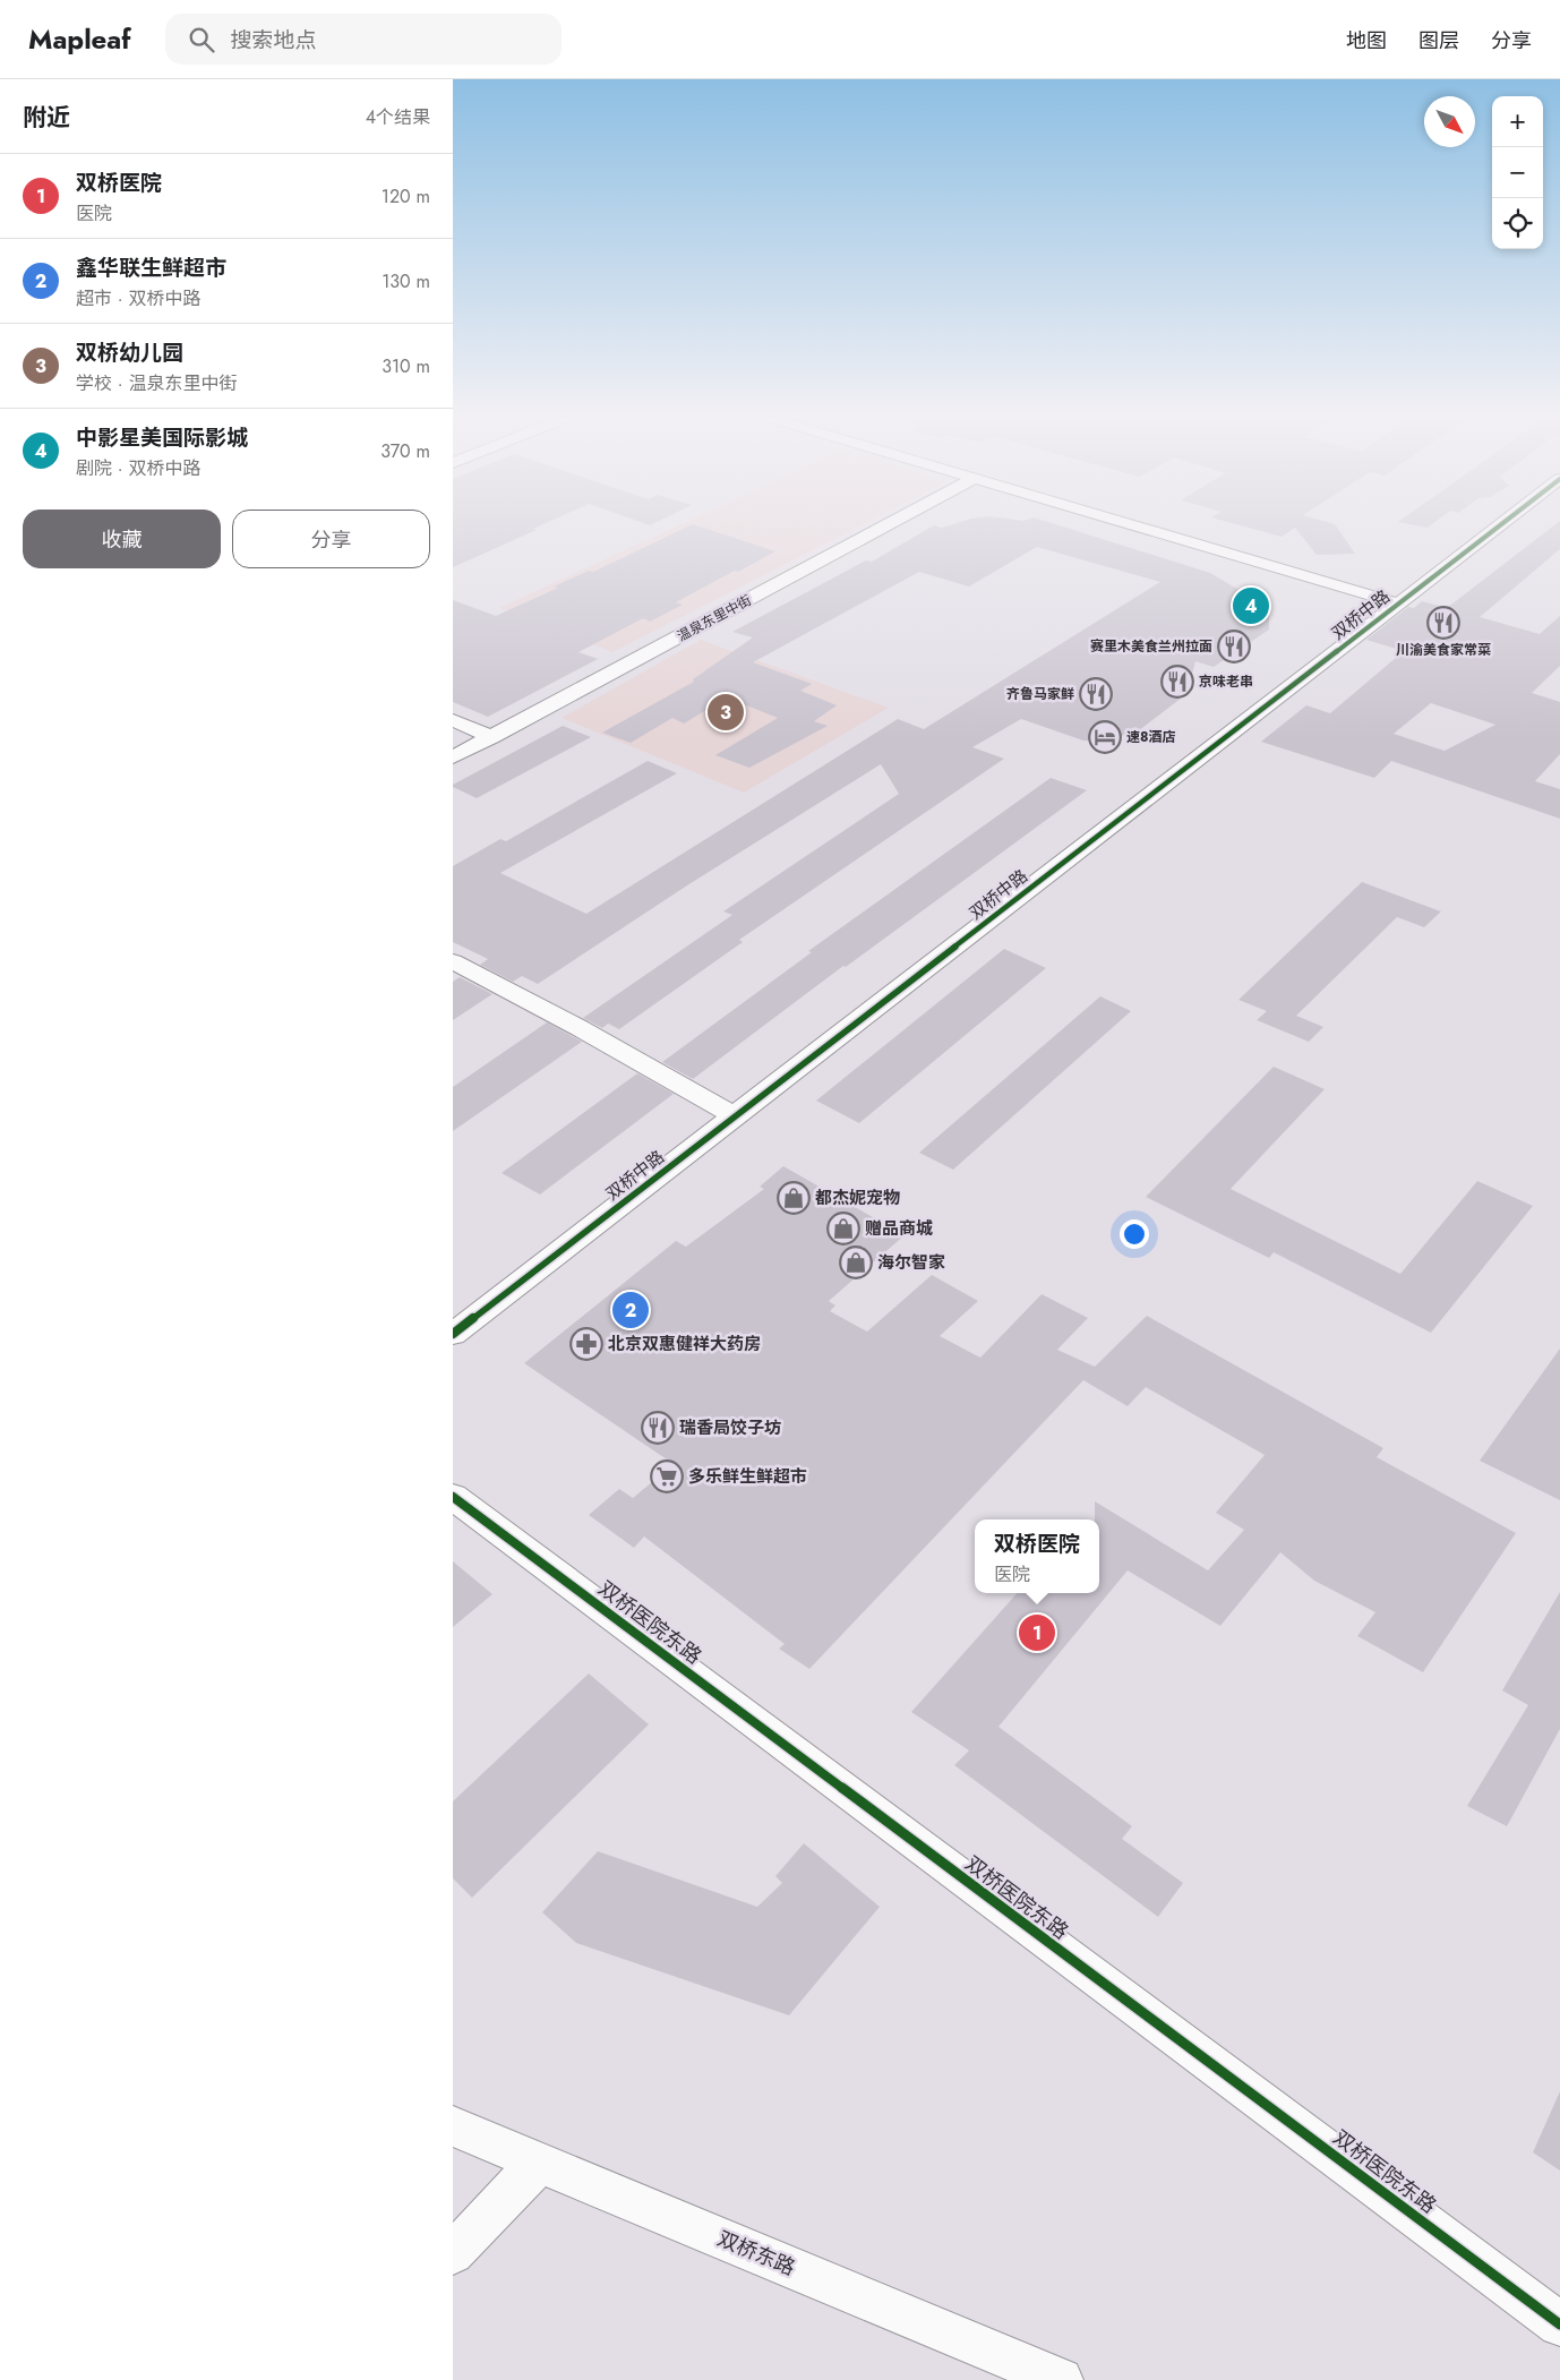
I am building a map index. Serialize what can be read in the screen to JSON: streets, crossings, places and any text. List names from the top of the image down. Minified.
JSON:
{"streets":{"street":["双桥中路","温泉东里中街","双桥医院东路","双桥东路"]},"places":{"restaurant":["川渝美食家常菜","赛里木美食兰州拉面","京味老串","齐鲁马家鲜","瑞香局饺子坊"],"hotel":["速8酒店"],"shop":["都杰妮宠物","赠品商城","海尔智家"],"pharmacy":["北京双惠健祥大药房"],"supermarket":["多乐鲜生鲜超市"]},"north":"bottom right","page":{"header":"Mapleaf","search":"搜索地点","nav":["地图","图层","分享"],"heading":["附近","4个结果"],"map_buttons":["+","−"],"list":[{"mark":"1","name":"双桥医院","note":"医院","value":"120 m"},{"mark":"2","name":"鑫华联生鲜超市","note":"超市 · 双桥中路","value":"130 m"},{"mark":"3","name":"双桥幼儿园","note":"学校 · 温泉东里中街","value":"310 m"},{"mark":"4","name":"中影星美国际影城","note":"剧院 · 双桥中路","value":"370 m"}],"buttons":["收藏","分享"],"pins":["4","3","2","1"],"popup":["双桥医院","医院"]}}
